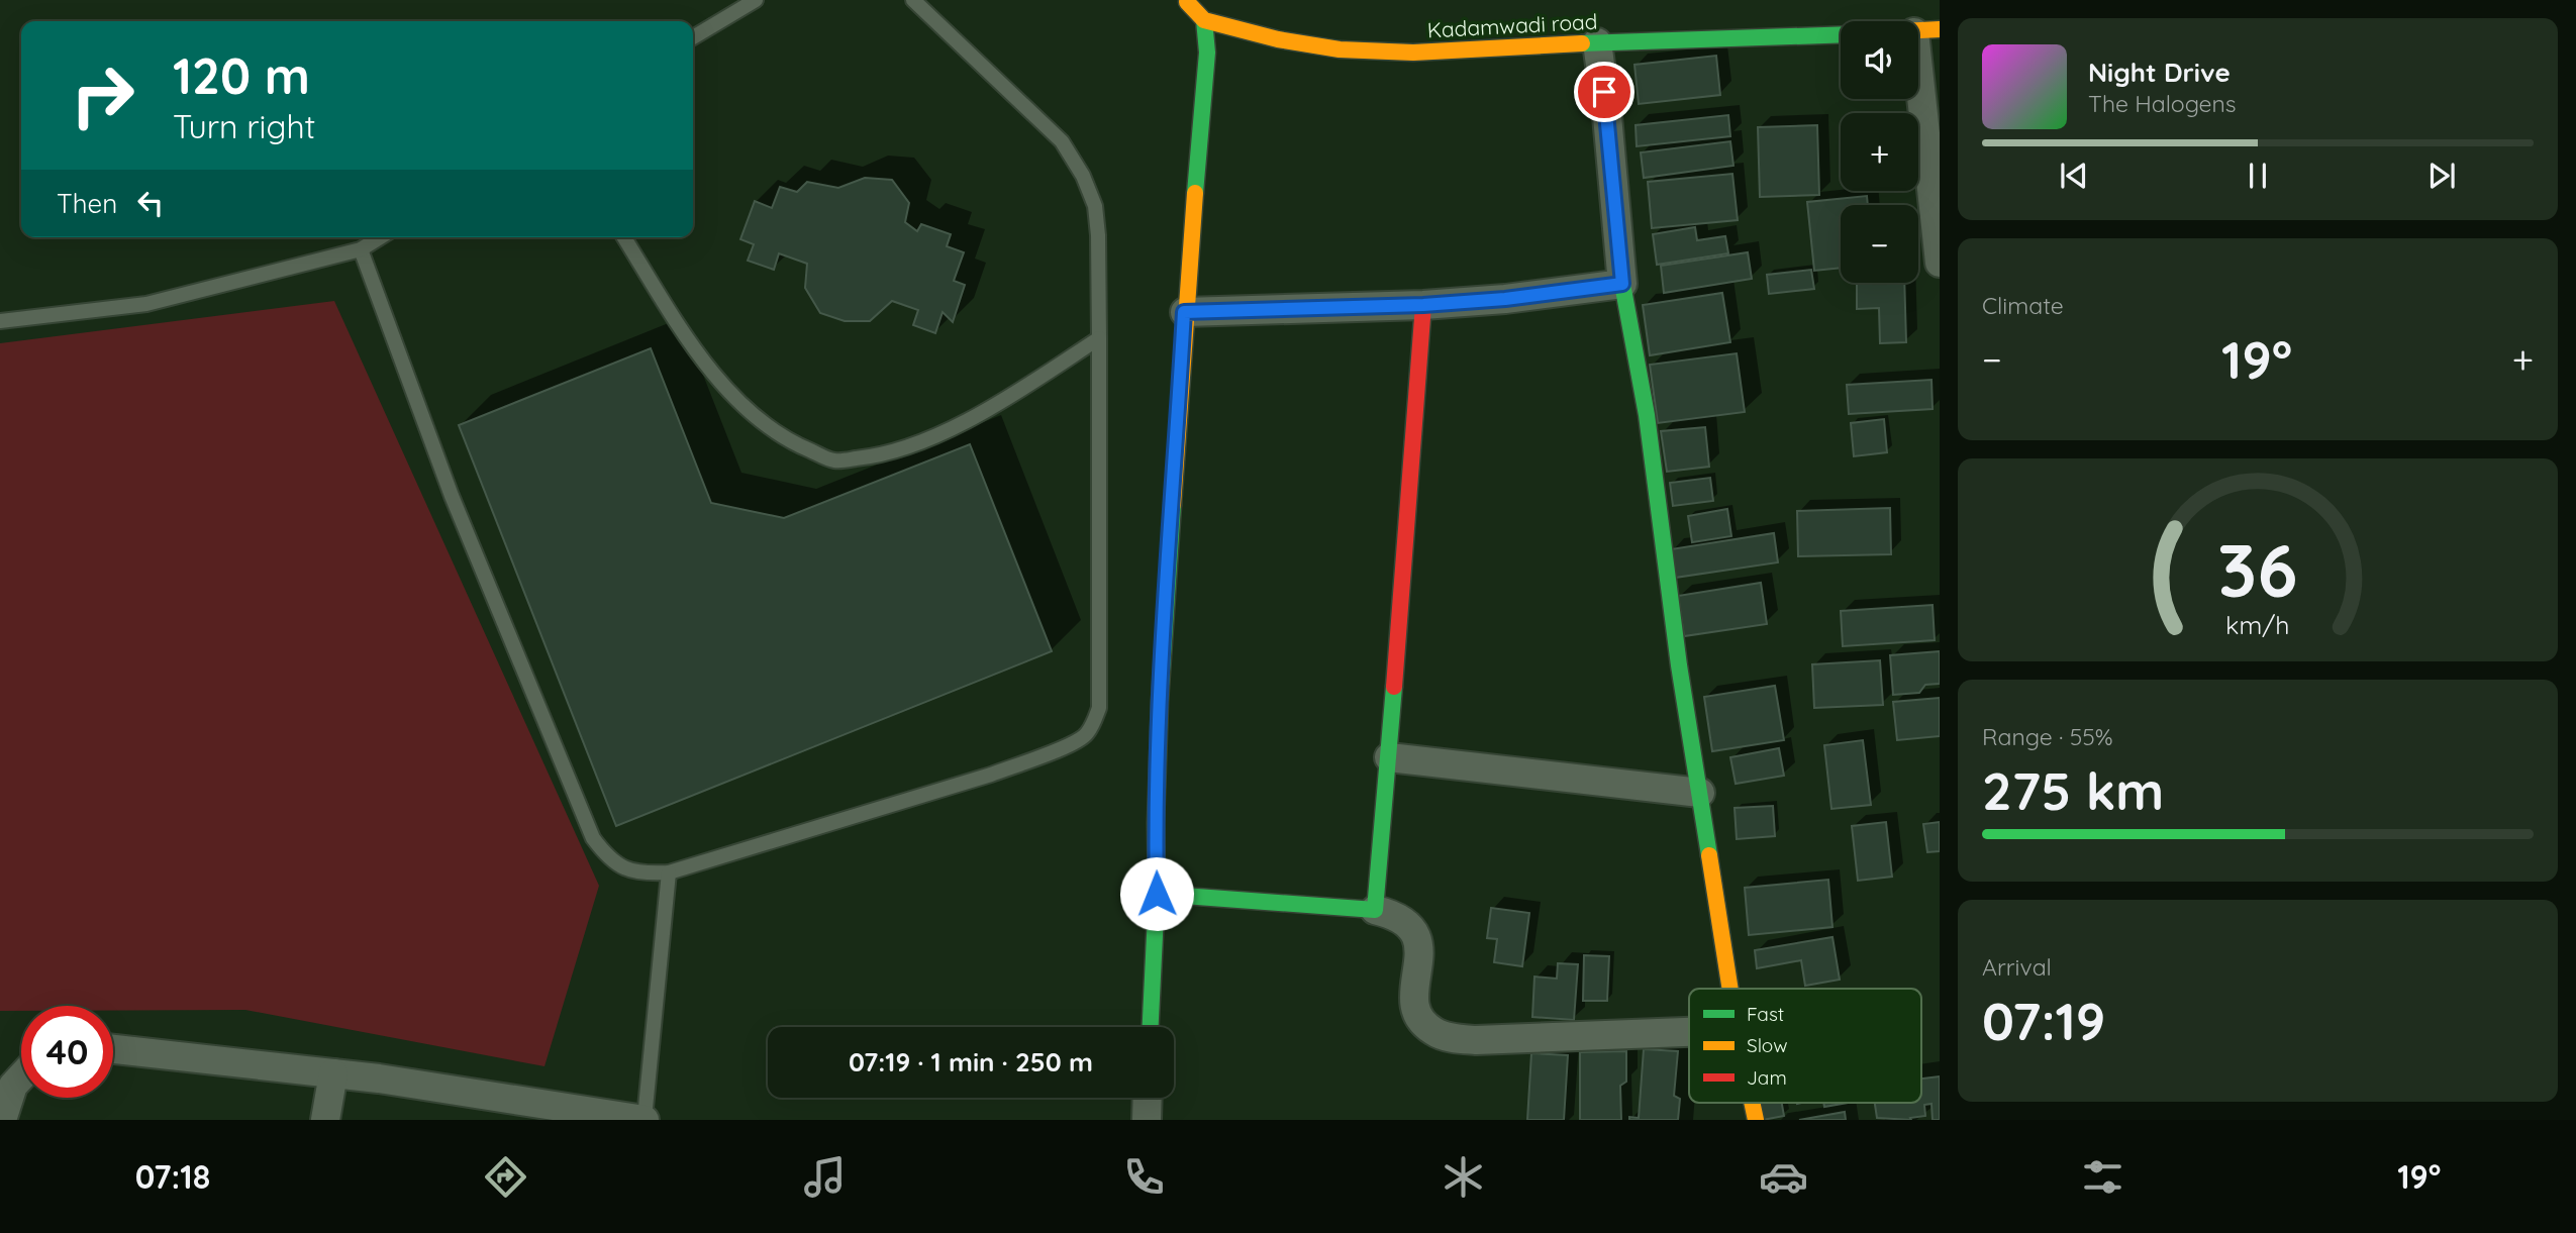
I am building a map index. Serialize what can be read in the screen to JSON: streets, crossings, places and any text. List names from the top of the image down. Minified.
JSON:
{"streets":{"street":["Kadamwadi road"]},"legend":["Fast","Slow","Jam"],"page":{"map_buttons":["+","−"],"turn":["120 m","Turn right"],"song":["Night Drive","The Halogens"],"then":"Then","tile":["Climate",["Range · 55%","275 km"],["Arrival","07:19"]],"heat":["−","19°","+"],"limit":"40","trip":"07:19 · 1 min · 250 m","tabs":["07:18","19°"],"gauge":["36","km/h"]}}
